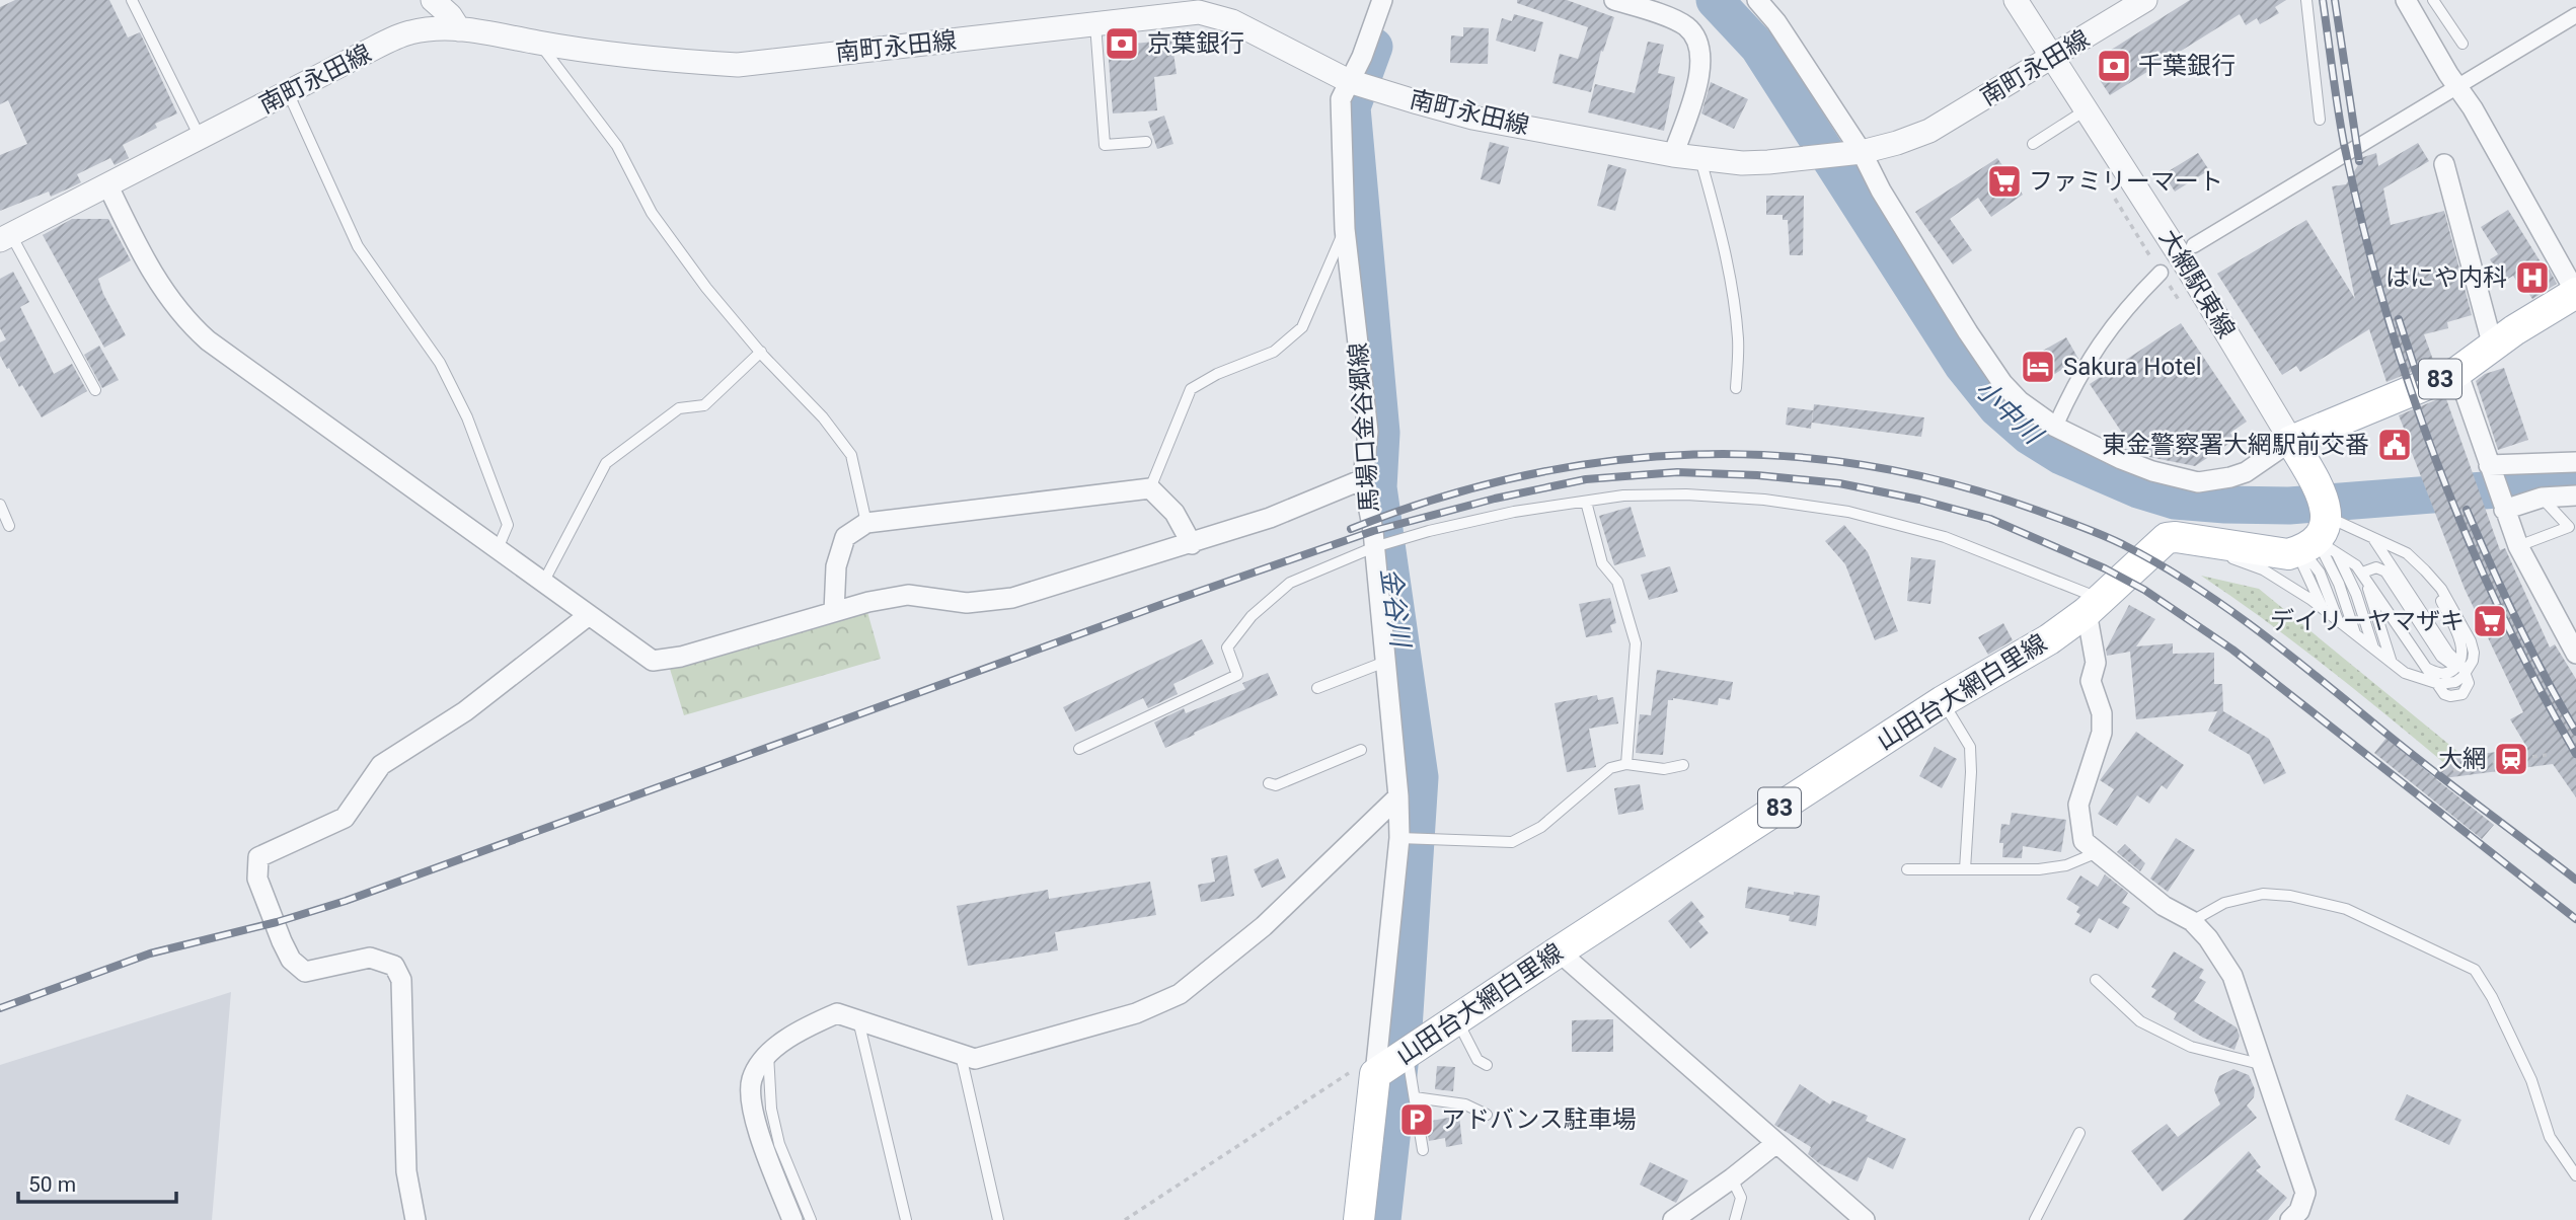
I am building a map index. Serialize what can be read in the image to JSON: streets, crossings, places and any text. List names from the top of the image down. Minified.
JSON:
{"streets":{"main road":["83","山田台大網白里線"],"street":["南町永田線","大網駅東線","馬場口金谷郷線"]},"crossings":[["南町永田線","大網駅東線"],["南町永田線","馬場口金谷郷線"],["大網駅東線","83"],["馬場口金谷郷線","山田台大網白里線"]],"water":["小中川","金谷川"],"places":{"bank":["京葉銀行","千葉銀行"],"supermarket":["ファミリーマート","デイリーヤマザキ"],"hospital":["はにや内科"],"hotel":["Sakura Hotel"],"public building":["東金警察署大網駅前交番"],"station":["大網"],"parking":["アドバンス駐車場"]},"scale_bar":"50 m"}
